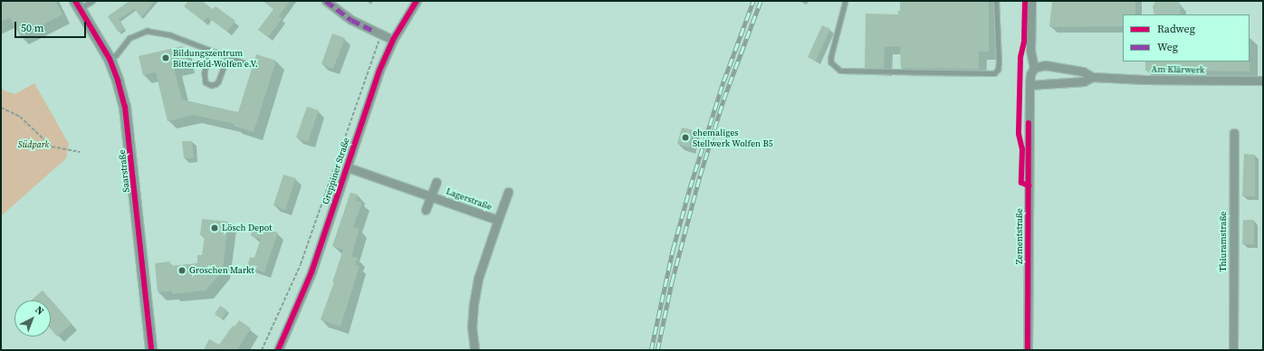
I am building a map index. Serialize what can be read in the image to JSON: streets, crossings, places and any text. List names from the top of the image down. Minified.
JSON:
{"streets":{"street":["Am Klärwerk","Saarstraße","Greppiner Straße","Lagerstraße","Zementstraße","Thiuramstraße"]},"crossings":[["Am Klärwerk","Zementstraße"],["Greppiner Straße","Lagerstraße"]],"parks":["Südpark"],"places":["Bildungszentrum Bitterfeld-Wolfen e.V.","ehemaliges Stellwerk Wolfen B5","Lösch Depot","Groschen Markt"],"legend":["Radweg","Weg"],"scale_bar":"50 m","north":"top right"}
